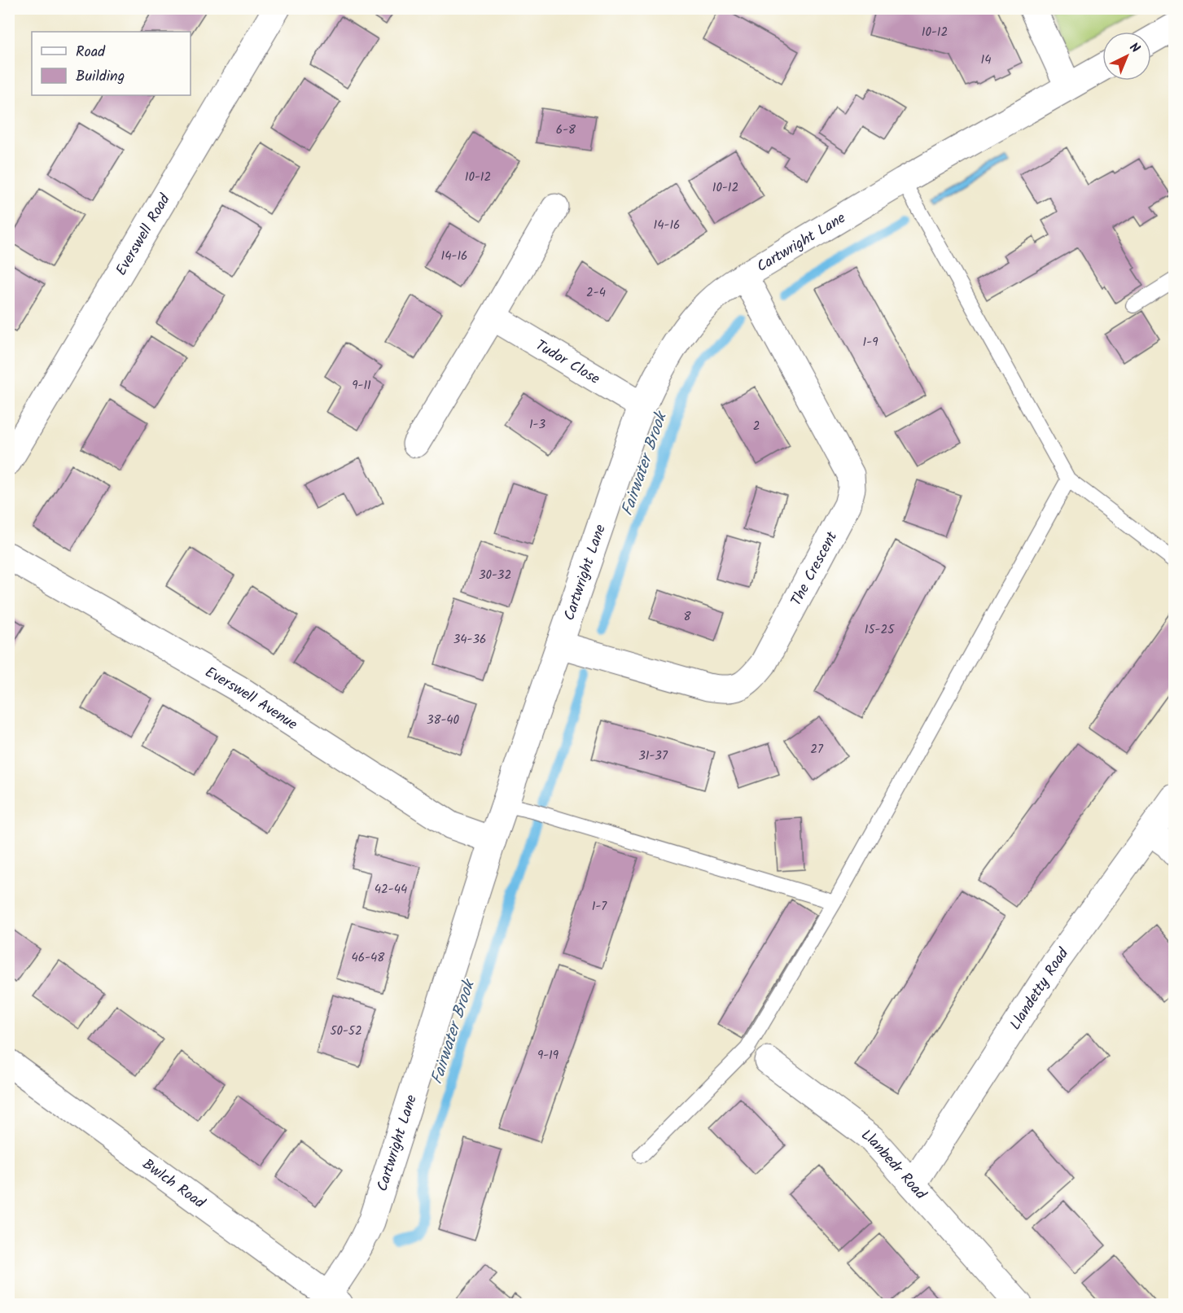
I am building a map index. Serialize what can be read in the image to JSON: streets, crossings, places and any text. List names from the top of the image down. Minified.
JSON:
{"streets":{"street":["Everswell Road","Cartwright Lane","Tudor Close","The Crescent","Everswell Avenue","Llandetty Road","Llanbedr Road","Bwlch Road"]},"crossings":[["Cartwright Lane","Tudor Close"],["Cartwright Lane","The Crescent"],["Cartwright Lane","Everswell Avenue"],["Cartwright Lane","Bwlch Road"],["Llandetty Road","Llanbedr Road"]],"water":["Fairwater Brook"],"house_numbers":["10-12","14","6-8","10-12","10-12","14-16","14-16","2-4","1-9","9-11","1-3","2","30-32","8","15-25","34-36","38-40","27","31-37","42-44","1-7","46-48","50-52","9-19"],"legend":["Road","Building"],"north":"top right"}
